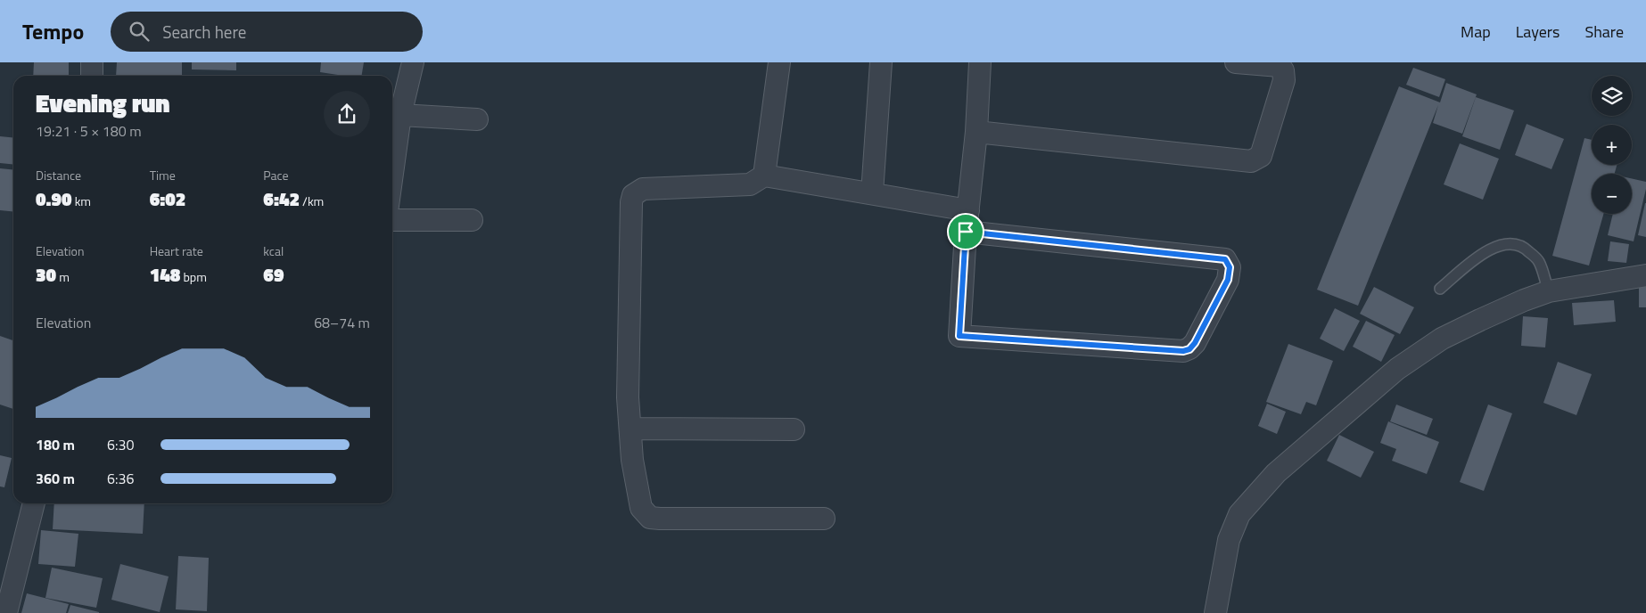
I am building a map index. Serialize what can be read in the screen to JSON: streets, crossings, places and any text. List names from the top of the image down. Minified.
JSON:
{"page":{"header":"Tempo","search":"Search here","nav":["Map","Layers","Share"],"map_buttons":["+","−"],"heading":["Evening run","19:21 · 5 × 180 m"],"stats":[["Distance","0.90 km"],["Time","6:02"],["Pace","6:42 /km"],["Elevation","30 m"],["Heart rate","148 bpm"],["kcal","69"]],"chart":["Elevation","68–74 m"],"list":[{"name":"180 m","note":"6:30"},{"name":"360 m","note":"6:36"}]}}
